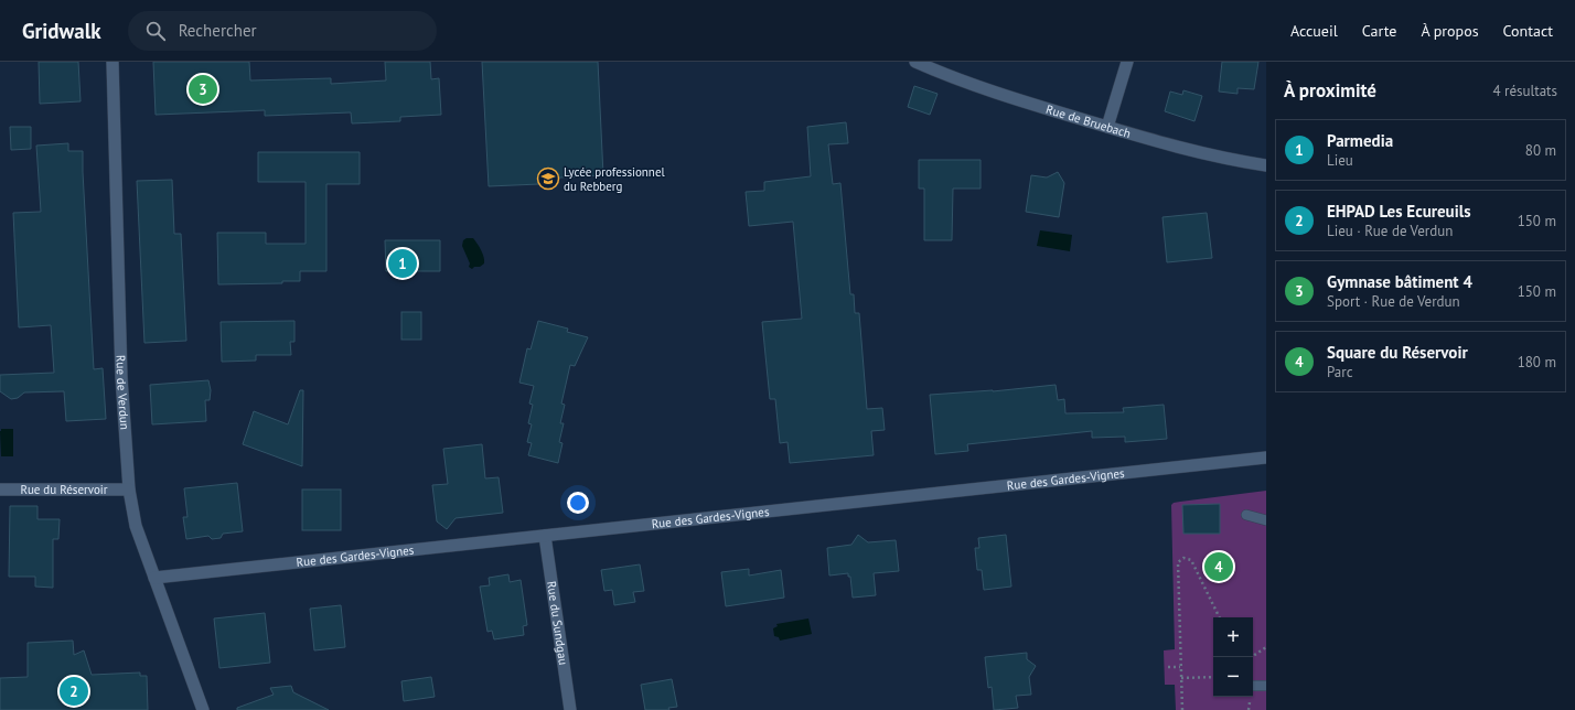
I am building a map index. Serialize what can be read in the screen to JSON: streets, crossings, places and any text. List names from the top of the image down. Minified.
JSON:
{"streets":{"street":["Rue de Bruebach","Rue de Verdun","Rue des Gardes-Vignes","Rue du Réservoir","Rue du Sundgau"]},"crossings":[["Rue de Verdun","Rue des Gardes-Vignes"],["Rue de Verdun","Rue du Réservoir"],["Rue des Gardes-Vignes","Rue du Sundgau"]],"places":{"school or university":["Lycée professionnel du Rebberg"]},"page":{"header":"Gridwalk","search":"Rechercher","nav":["Accueil","Carte","À propos","Contact"],"heading":["À proximité","4 résultats"],"pins":["3","1","4","2"],"list":[{"mark":"1","name":"Parmedia","note":"Lieu","value":"80 m"},{"mark":"2","name":"EHPAD Les Ecureuils","note":"Lieu · Rue de Verdun","value":"150 m"},{"mark":"3","name":"Gymnase bâtiment 4","note":"Sport · Rue de Verdun","value":"150 m"},{"mark":"4","name":"Square du Réservoir","note":"Parc","value":"180 m"}],"map_buttons":["+","−"]}}
